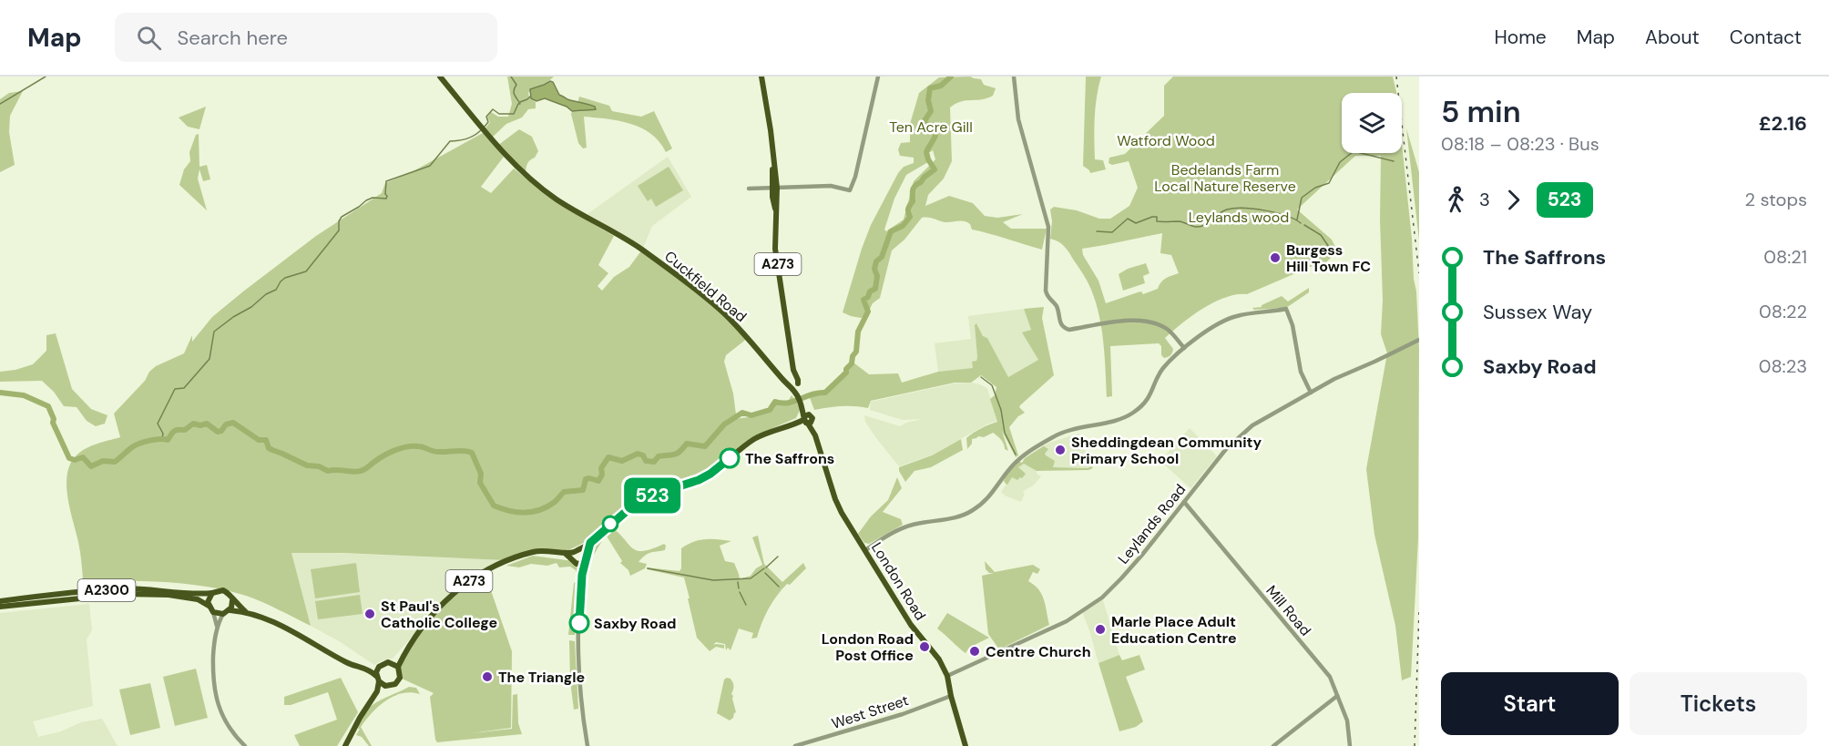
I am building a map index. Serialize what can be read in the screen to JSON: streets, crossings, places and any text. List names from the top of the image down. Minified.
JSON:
{"streets":{"main road":["A273","Cuckfield Road","London Road","A2300"],"street":["Leylands Road","Mill Road","West Street"]},"crossings":[["A273","Cuckfield Road"],["A273","London Road"],["Cuckfield Road","London Road"],["Leylands Road","London Road"],["Leylands Road","Mill Road"],["London Road","West Street"]],"parks":["Ten Acre Gill","Watford Wood","Bedelands Farm Local Nature Reserve","Leylands wood"],"places":["Burgess Hill Town FC","Sheddingdean Community Primary School","The Saffrons","St Paul's Catholic College","Saxby Road","Marle Place Adult Education Centre","London Road Post Office","Centre Church","The Triangle"],"lines":["bus line 523"],"page":{"header":"Map","search":"Search here","nav":["Home","Map","About","Contact"],"on_map":"523","heading":["5 min","08:18 – 08:23 · Bus","£2.16"],"legs":["3","523","2 stops"],"list":[{"name":"The Saffrons","value":"08:21"},{"name":"Sussex Way","value":"08:22"},{"name":"Saxby Road","value":"08:23"}],"buttons":["Start","Tickets"]}}
